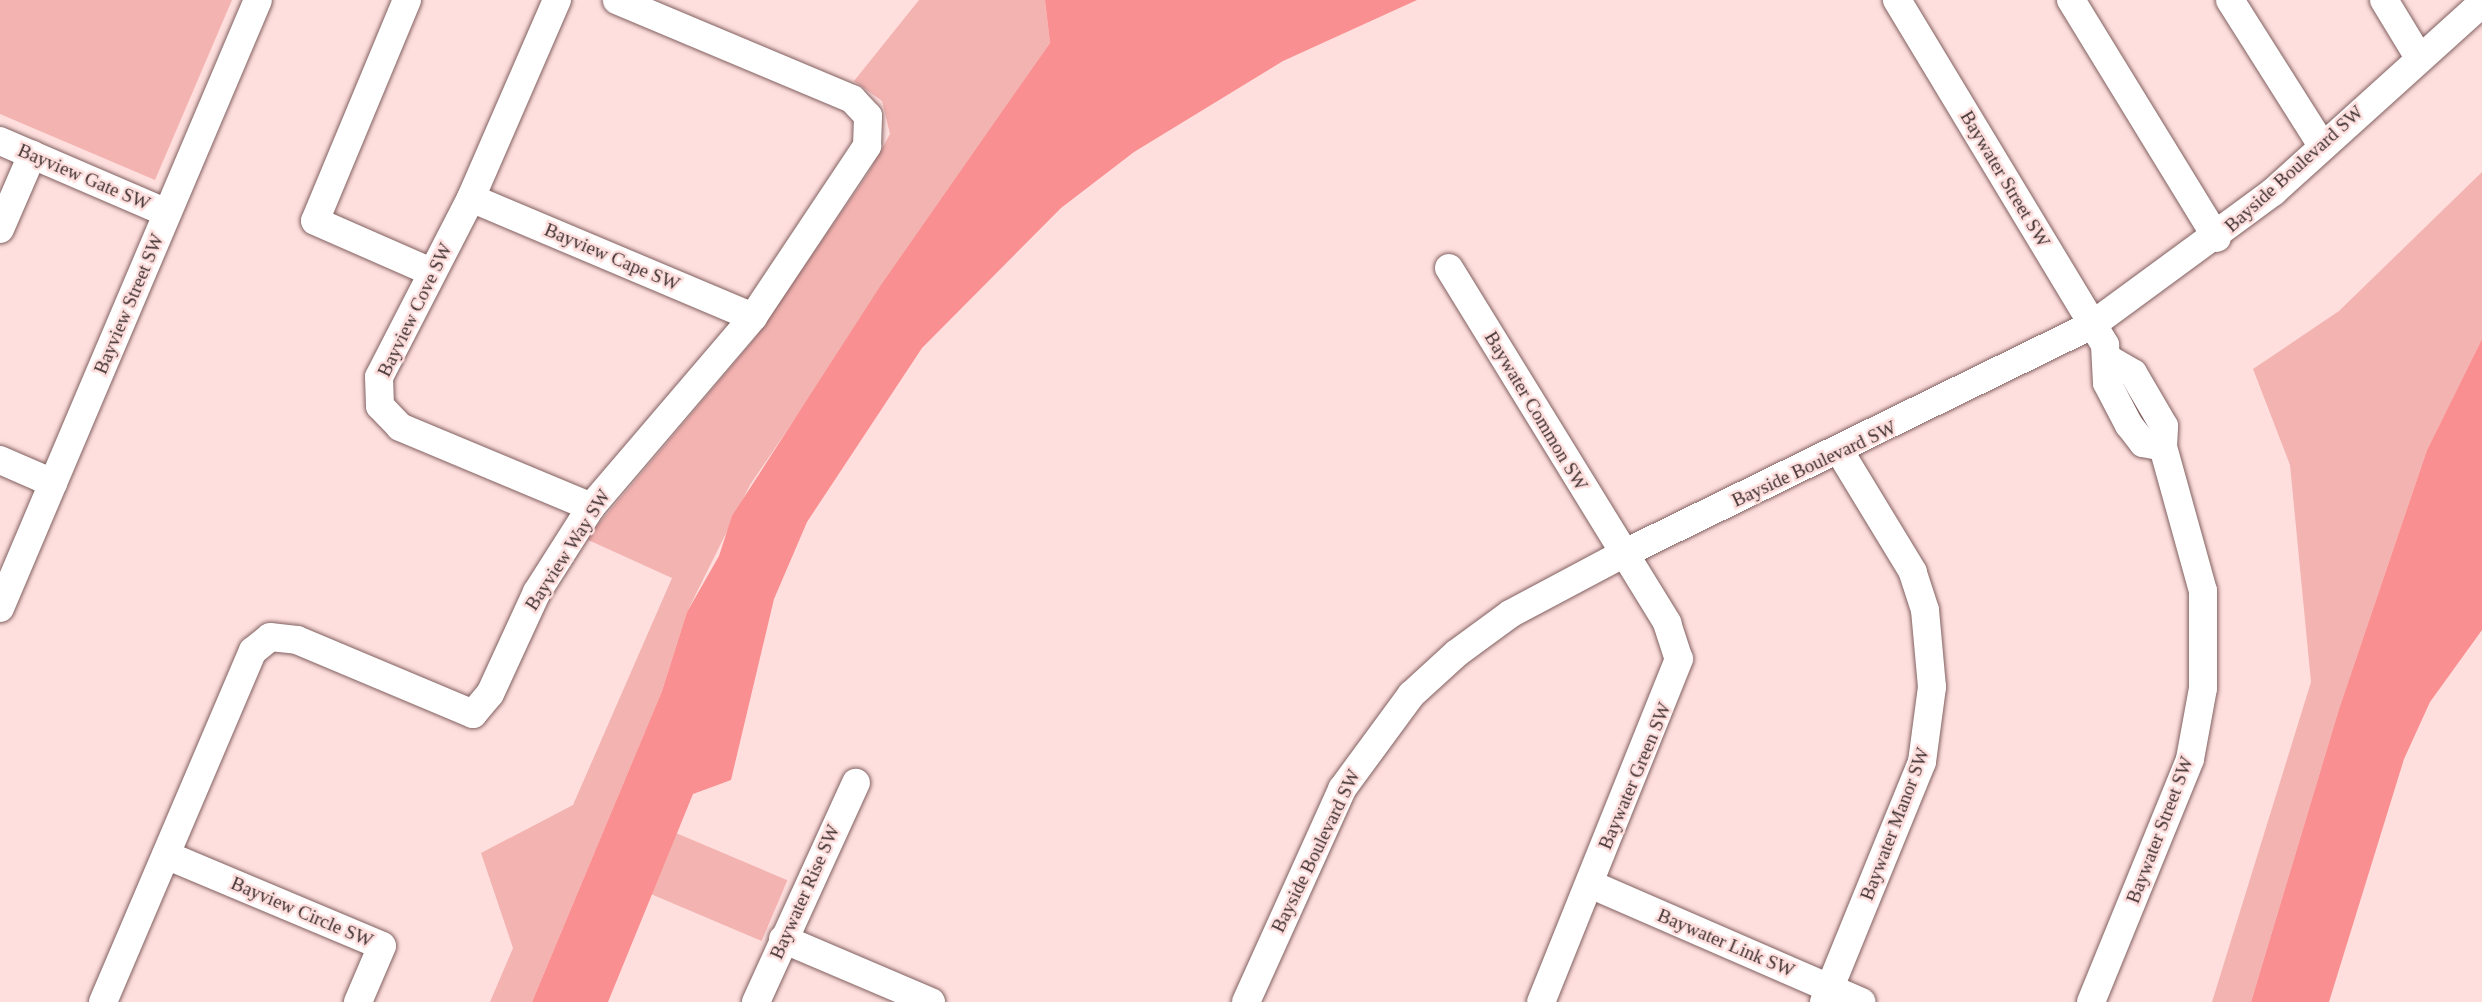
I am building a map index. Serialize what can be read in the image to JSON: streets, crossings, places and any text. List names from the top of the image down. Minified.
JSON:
{"streets":{"street":["Bayside Boulevard SW","Bayview Gate SW","Baywater Street SW","Bayview Cape SW","Bayview Street SW","Bayview Cove SW","Baywater Common SW","Bayview Way SW","Baywater Green SW","Baywater Manor SW","Baywater Rise SW","Bayview Circle SW","Baywater Link SW"]},"crossings":[["Bayside Boulevard SW","Baywater Street SW"],["Bayside Boulevard SW","Baywater Common SW"],["Bayside Boulevard SW","Baywater Green SW"],["Bayside Boulevard SW","Baywater Manor SW"],["Bayview Gate SW","Bayview Street SW"],["Bayview Cape SW","Bayview Cove SW"],["Bayview Cape SW","Bayview Way SW"],["Bayview Cove SW","Bayview Way SW"],["Baywater Common SW","Baywater Green SW"],["Bayview Way SW","Bayview Circle SW"],["Baywater Green SW","Baywater Link SW"],["Baywater Manor SW","Baywater Link SW"]]}
